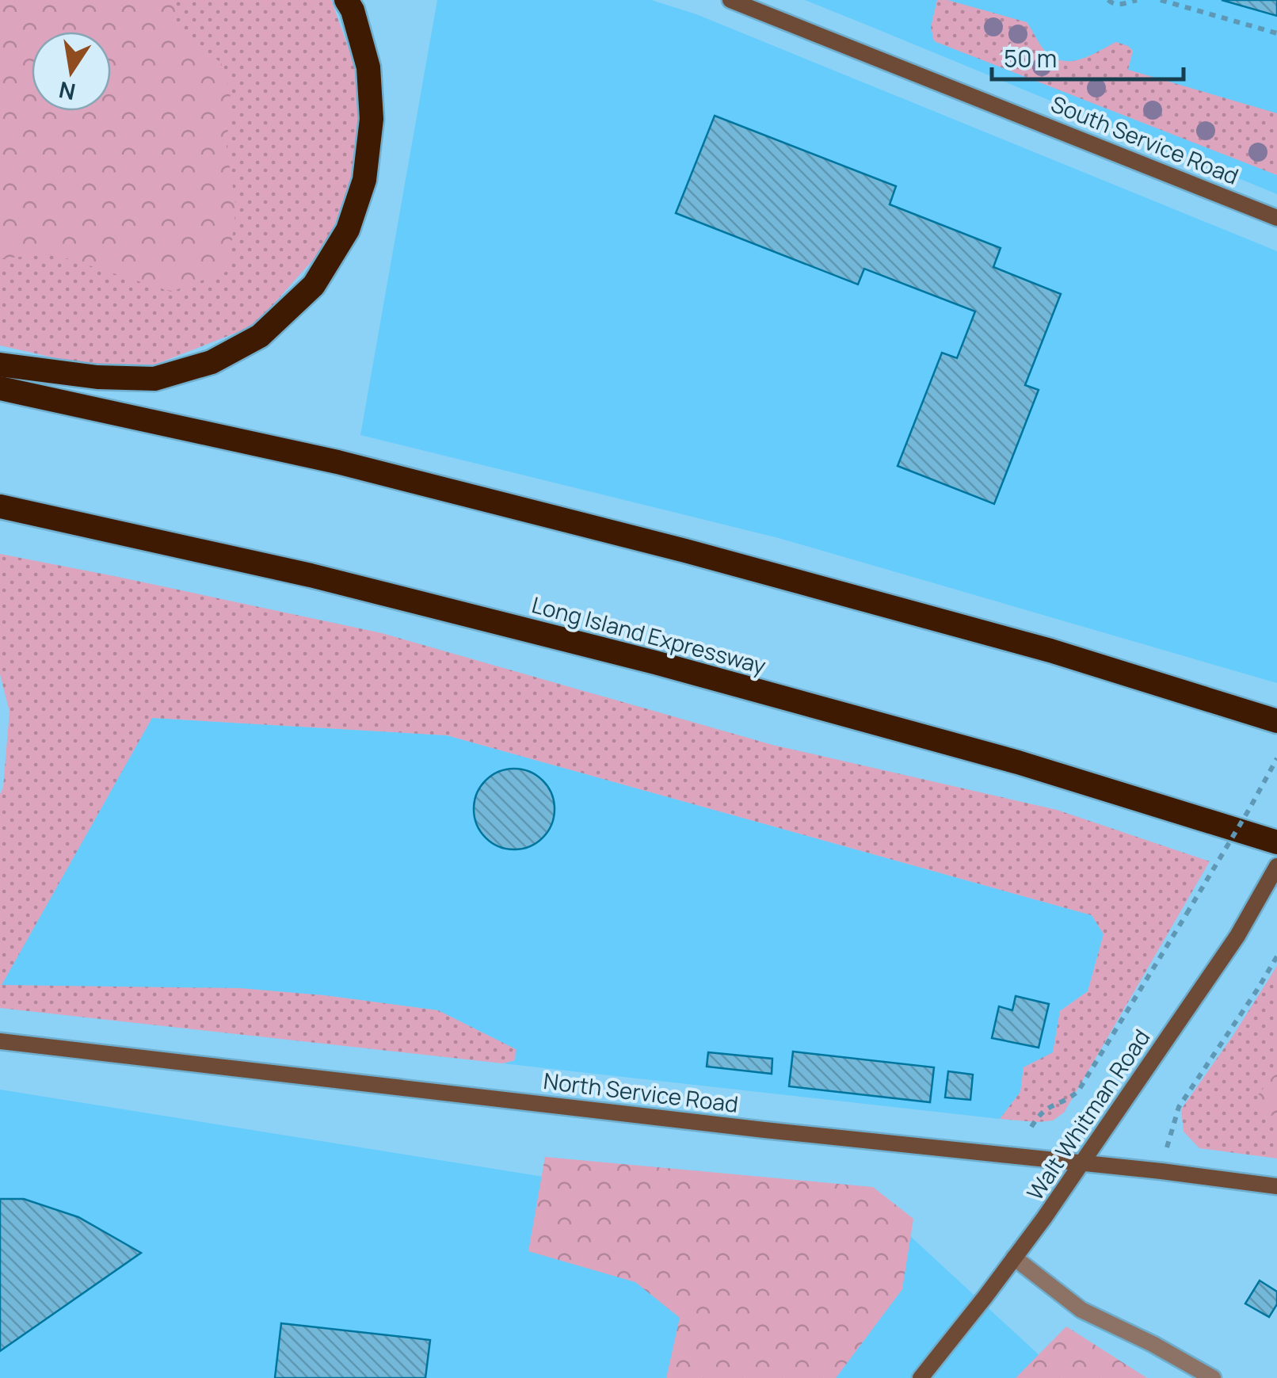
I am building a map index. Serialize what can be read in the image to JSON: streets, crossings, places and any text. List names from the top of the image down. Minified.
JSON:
{"streets":{"highway":["Long Island Expressway"],"main road":["South Service Road","North Service Road","Walt Whitman Road"]},"crossings":[["North Service Road","Walt Whitman Road"]],"scale_bar":"50 m","north":"bottom"}
